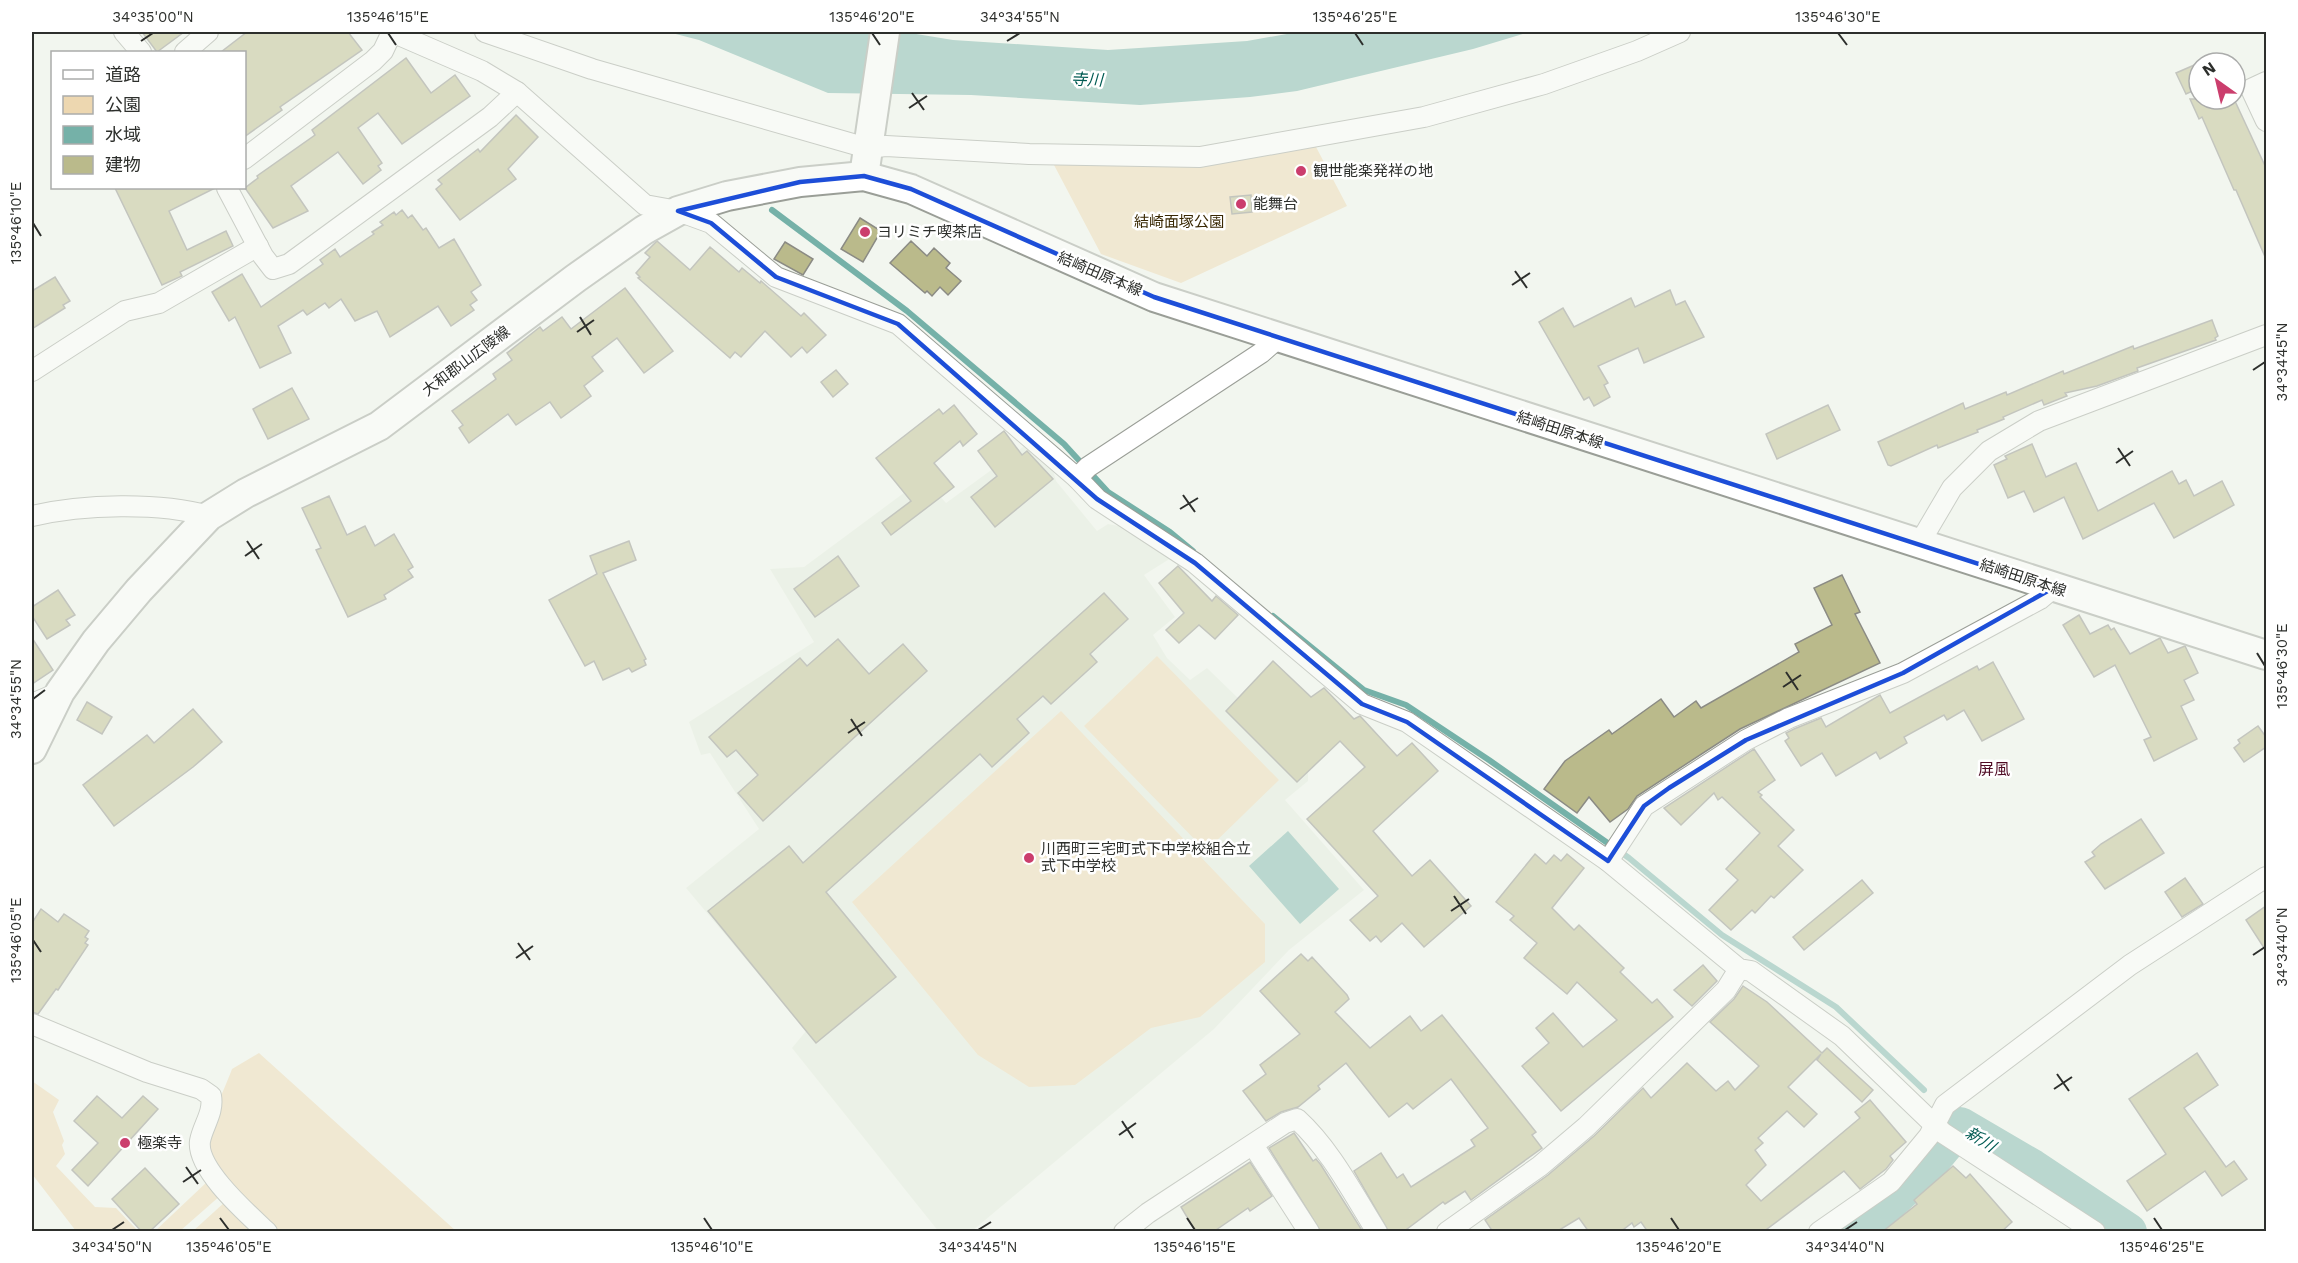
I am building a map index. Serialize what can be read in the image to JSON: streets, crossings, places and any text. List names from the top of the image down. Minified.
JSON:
{"streets":{"main road":["結崎田原本線","大和郡山広陵線"]},"crossings":[["結崎田原本線","大和郡山広陵線"]],"districts":["屏風"],"water":["寺川","新川"],"parks":["結崎面塚公園"],"places":["観世能楽発祥の地","能舞台","ヨリミチ喫茶店","川西町三宅町式下中学校組合立 式下中学校","極楽寺"],"legend":["道路","公園","水域","建物"],"north":"top left","coordinates":["34°35'00\"N","135°46'15\"E","135°46'20\"E","34°34'55\"N","135°46'25\"E","135°46'30\"E","135°46'10\"E","34°34'45\"N","135°46'05\"E","34°34'40\"N","34°34'50\"N"]}
